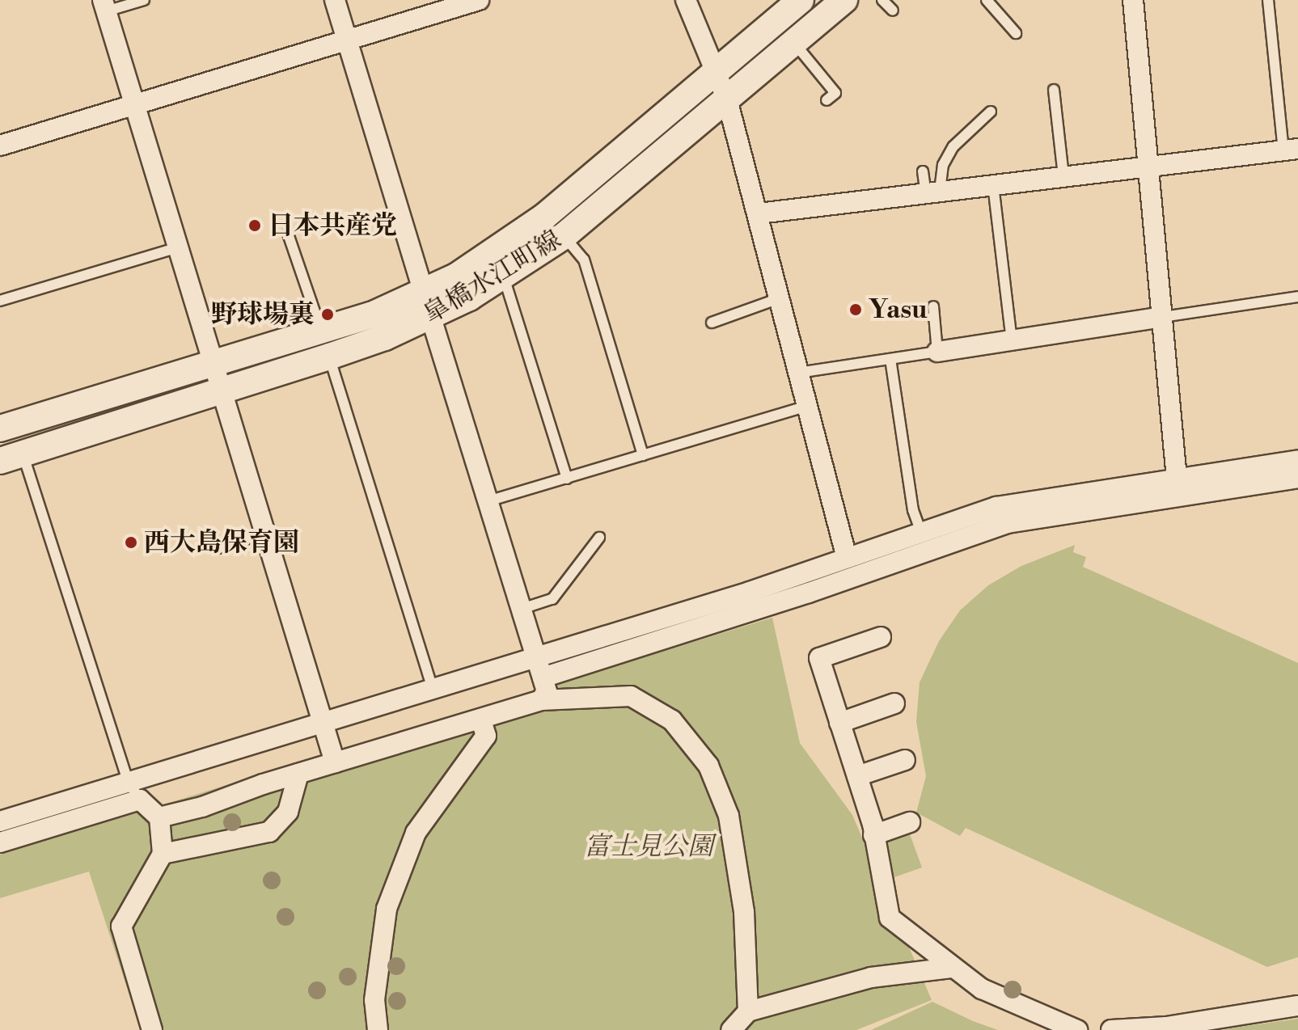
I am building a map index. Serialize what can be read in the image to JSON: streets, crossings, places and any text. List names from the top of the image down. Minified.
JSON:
{"streets":{"street":["皐橋水江町線"]},"parks":["富士見公園"],"places":["日本共産党","Yasu","野球場裏","西大島保育園"]}
